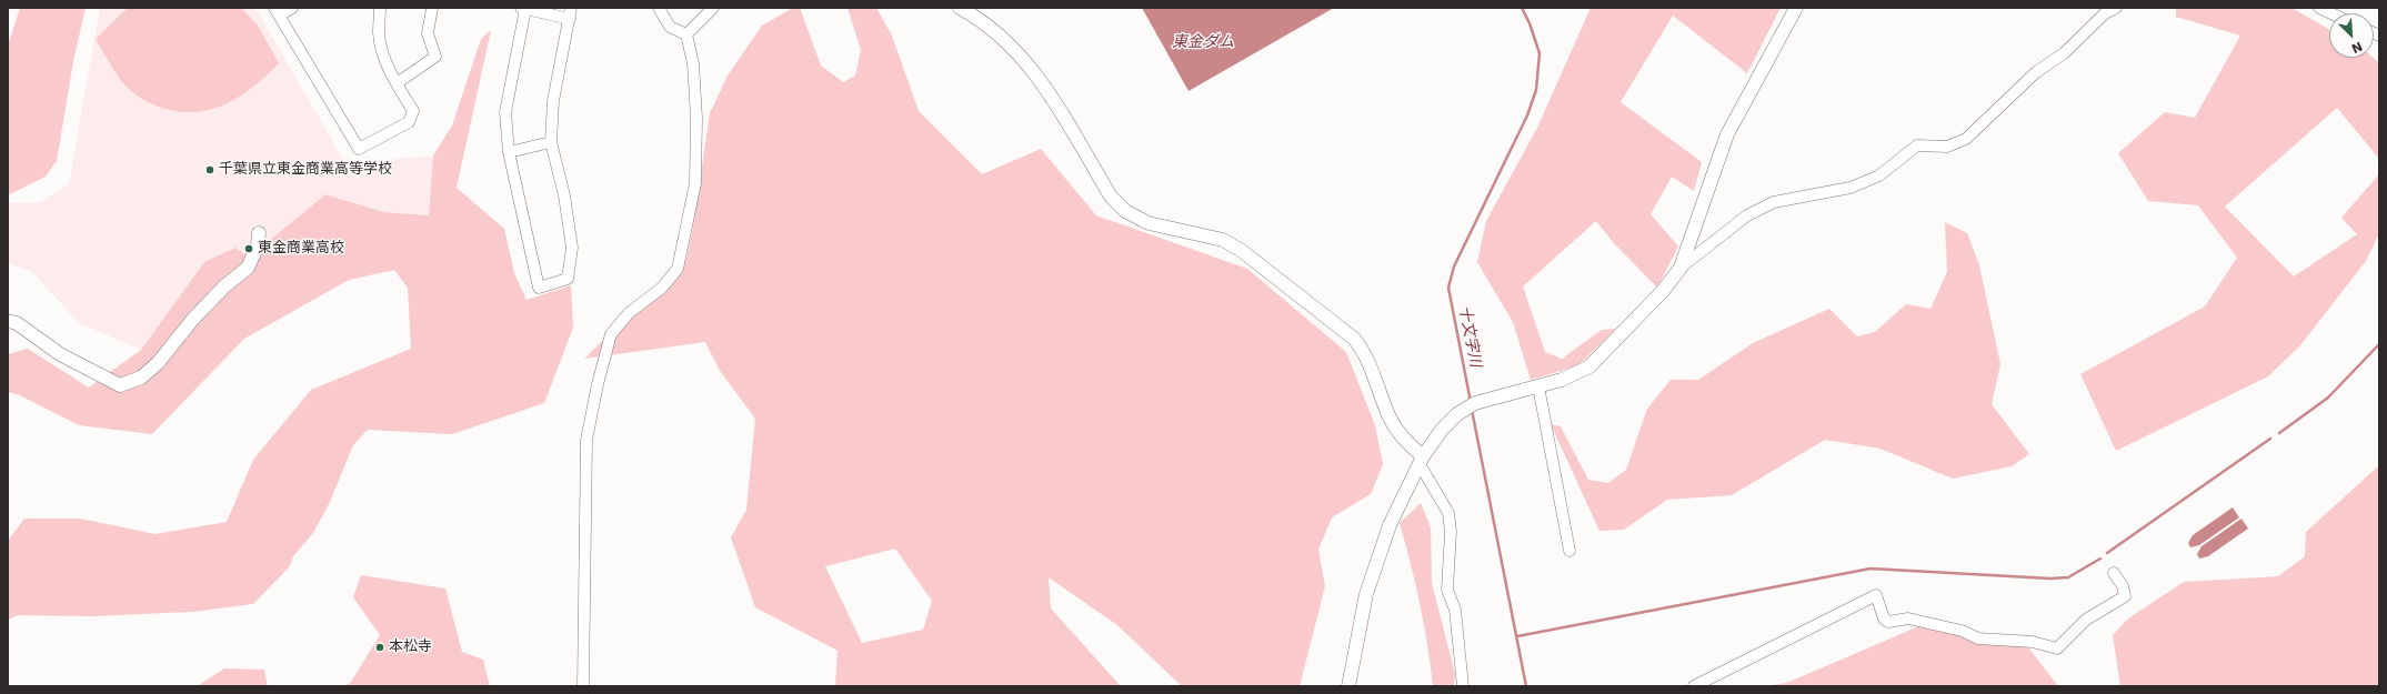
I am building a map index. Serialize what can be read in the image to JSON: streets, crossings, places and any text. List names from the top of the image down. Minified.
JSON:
{"water":["東金ダム","十文字川"],"places":["千葉県立東金商業高等学校","東金商業高校","本松寺"],"north":"bottom right"}
